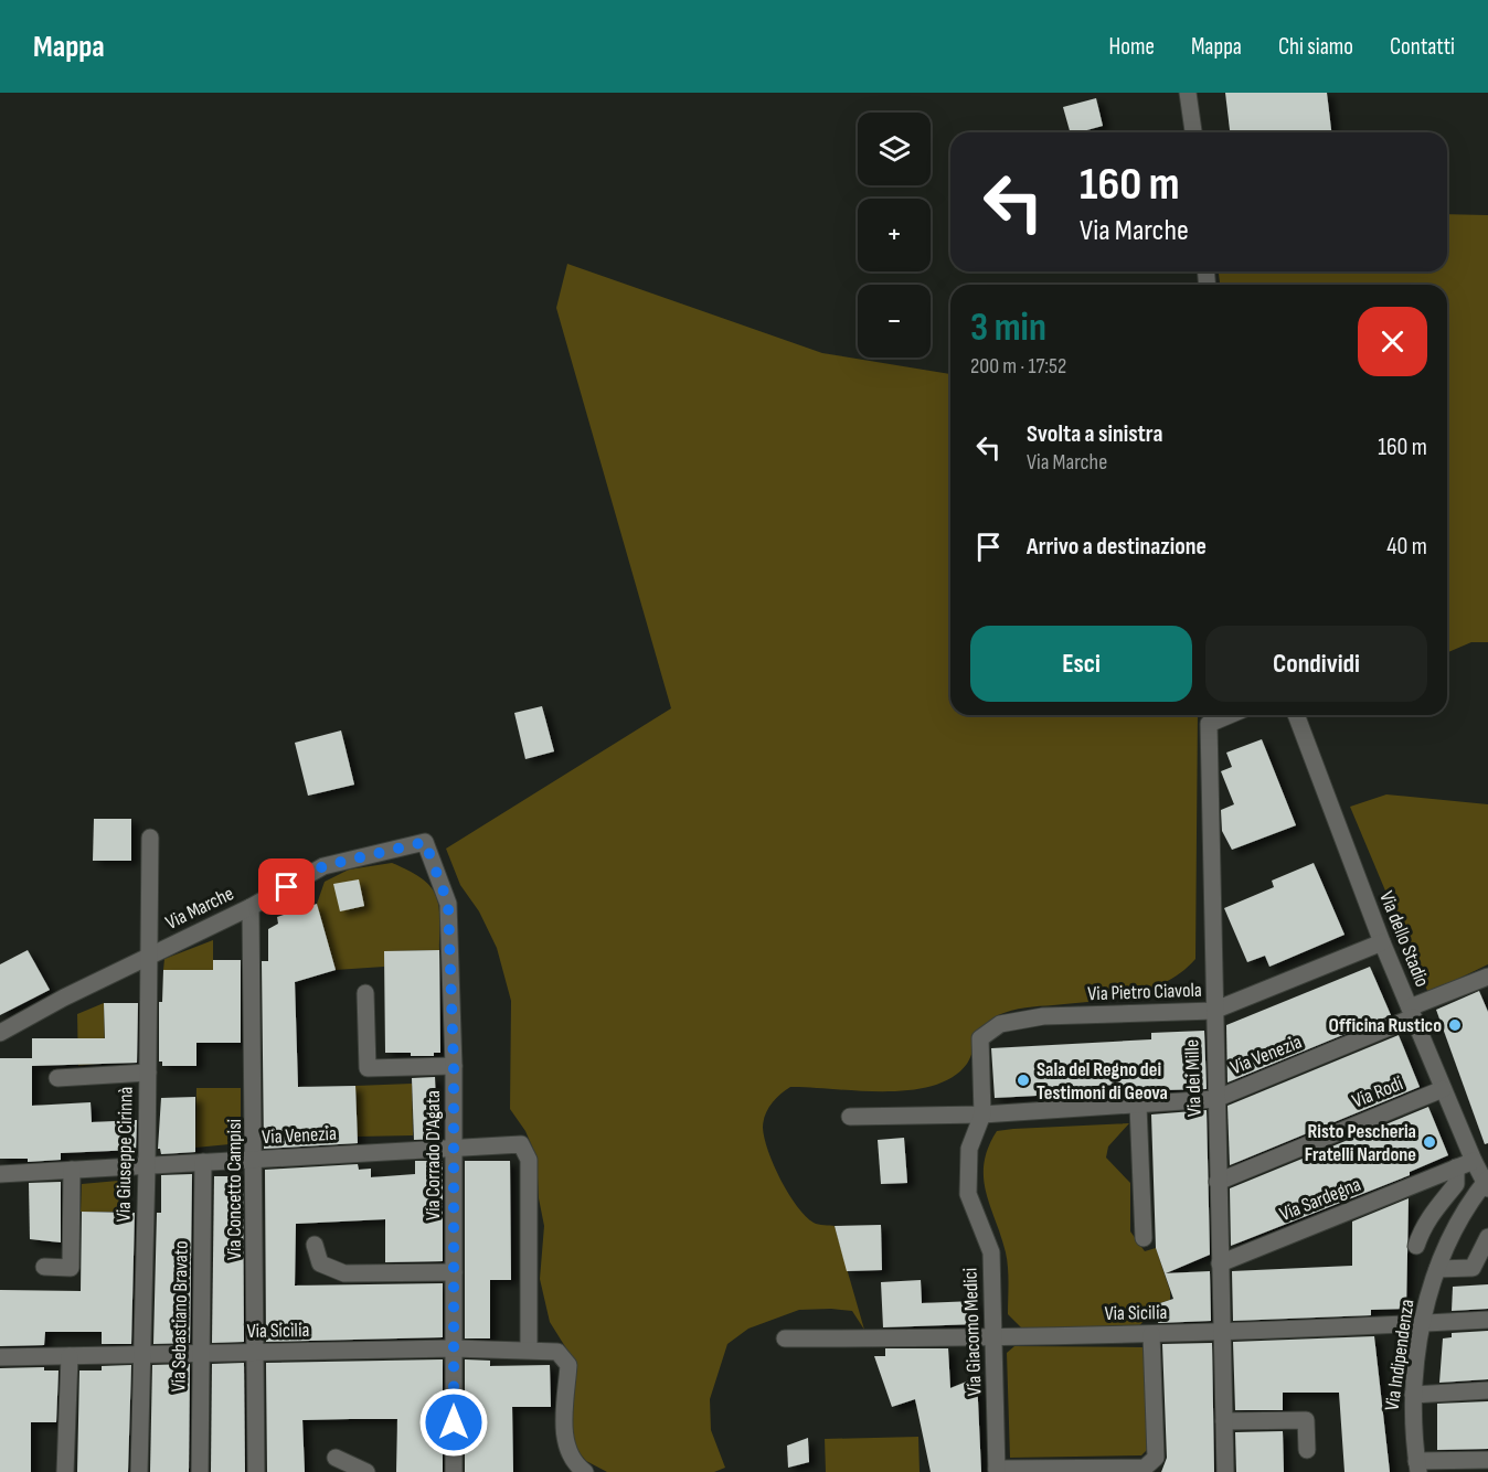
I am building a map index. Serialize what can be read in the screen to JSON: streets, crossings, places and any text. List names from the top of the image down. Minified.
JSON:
{"streets":{"street":["Via Marche","Via dello Stadio","Via Pietro Ciavola","Via Venezia","Via dei Mille","Via Rodi","Via Giuseppe Cirinnà","Via Corrado D'Agata","Via Concetto Campisi","Via Sardegna","Via Sicilia","Via Sebastiano Bravato","Via Giacomo Medici","Via Indipendenza"]},"crossings":[["Via Marche","Via Giuseppe Cirinnà"],["Via Marche","Via Corrado D'Agata"],["Via Marche","Via Concetto Campisi"],["Via dello Stadio","Via Pietro Ciavola"],["Via dello Stadio","Via Venezia"],["Via dello Stadio","Via Rodi"],["Via dello Stadio","Via Sardegna"],["Via dello Stadio","Via Indipendenza"],["Via Pietro Ciavola","Via dei Mille"],["Via Pietro Ciavola","Via Giacomo Medici"],["Via Venezia","Via dei Mille"],["Via Venezia","Via Giuseppe Cirinnà"],["Via Venezia","Via Corrado D'Agata"],["Via Venezia","Via Concetto Campisi"],["Via Venezia","Via Sicilia"],["Via Venezia","Via Sebastiano Bravato"],["Via Venezia","Via Giacomo Medici"],["Via dei Mille","Via Rodi"],["Via dei Mille","Via Sardegna"],["Via dei Mille","Via Sicilia"],["Via Giuseppe Cirinnà","Via Sicilia"],["Via Corrado D'Agata","Via Sicilia"],["Via Concetto Campisi","Via Sicilia"],["Via Sicilia","Via Sebastiano Bravato"],["Via Sicilia","Via Giacomo Medici"],["Via Sicilia","Via Indipendenza"]],"places":["Officina Rustico","Sala del Regno dei Testimoni di Geova","Risto Pescheria Fratelli Nardone"],"page":{"header":"Mappa","nav":["Home","Mappa","Chi siamo","Contatti"],"map_buttons":["+","−"],"turn":["160 m","Via Marche"],"heading":["3 min","200 m · 17:52"],"list":[{"name":"Svolta a sinistra","note":"Via Marche","value":"160 m"},{"name":"Arrivo a destinazione","value":"40 m"}],"buttons":["Esci","Condividi"]}}
